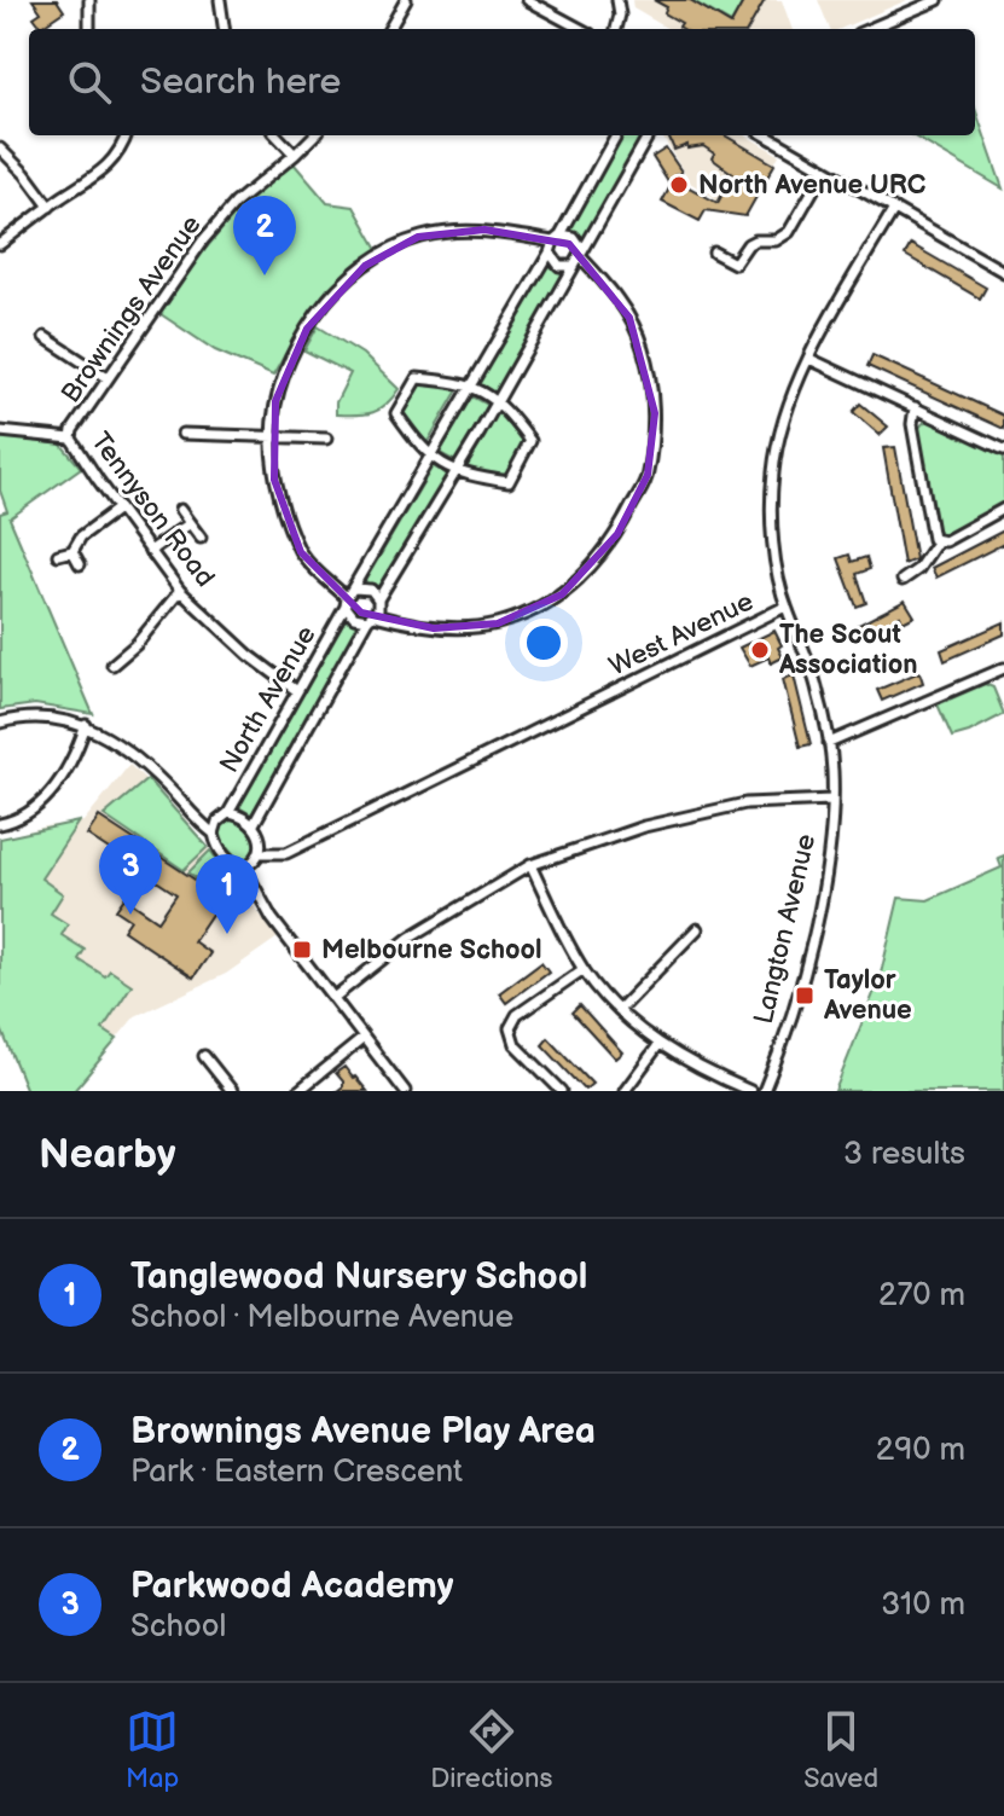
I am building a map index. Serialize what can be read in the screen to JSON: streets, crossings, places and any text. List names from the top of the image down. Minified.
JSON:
{"streets":{"street":["Brownings Avenue","Tennyson Road","West Avenue","North Avenue","Langton Avenue"]},"crossings":[["Brownings Avenue","Tennyson Road"],["Tennyson Road","North Avenue"],["West Avenue","North Avenue"],["West Avenue","Langton Avenue"]],"places":{"other":["North Avenue URC","The Scout Association"],"transit":["Melbourne School","Taylor Avenue"]},"page":{"search":"Search here","pins":["2","3","1"],"heading":["Nearby","3 results"],"list":[{"mark":"1","name":"Tanglewood Nursery School","note":"School · Melbourne Avenue","value":"270 m"},{"mark":"2","name":"Brownings Avenue Play Area","note":"Park · Eastern Crescent","value":"290 m"},{"mark":"3","name":"Parkwood Academy","note":"School","value":"310 m"}],"nav":["Map","Directions","Saved"]}}
